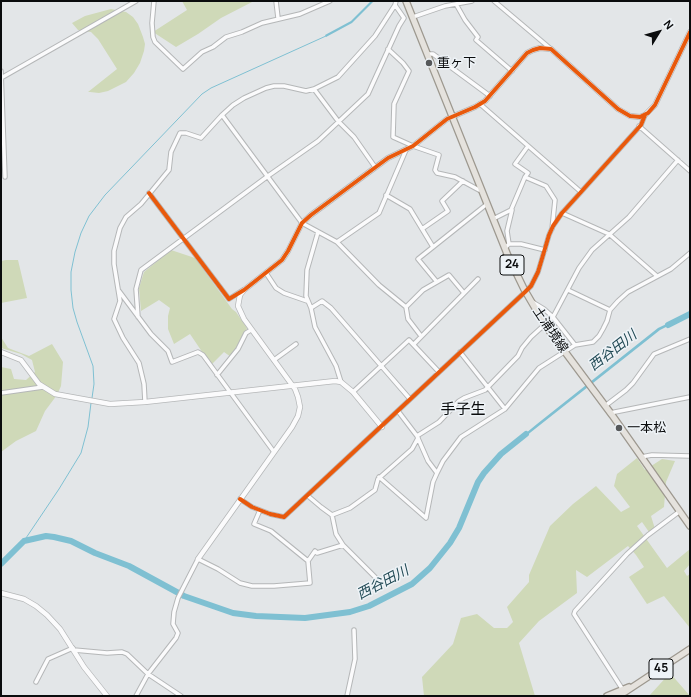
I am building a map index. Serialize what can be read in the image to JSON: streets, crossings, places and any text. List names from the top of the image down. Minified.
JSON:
{"streets":{"main road":["24","土浦境線","45"]},"districts":["手子生"],"water":["西谷田川"],"places":["重ヶ下","一本松"],"north":"top right"}
